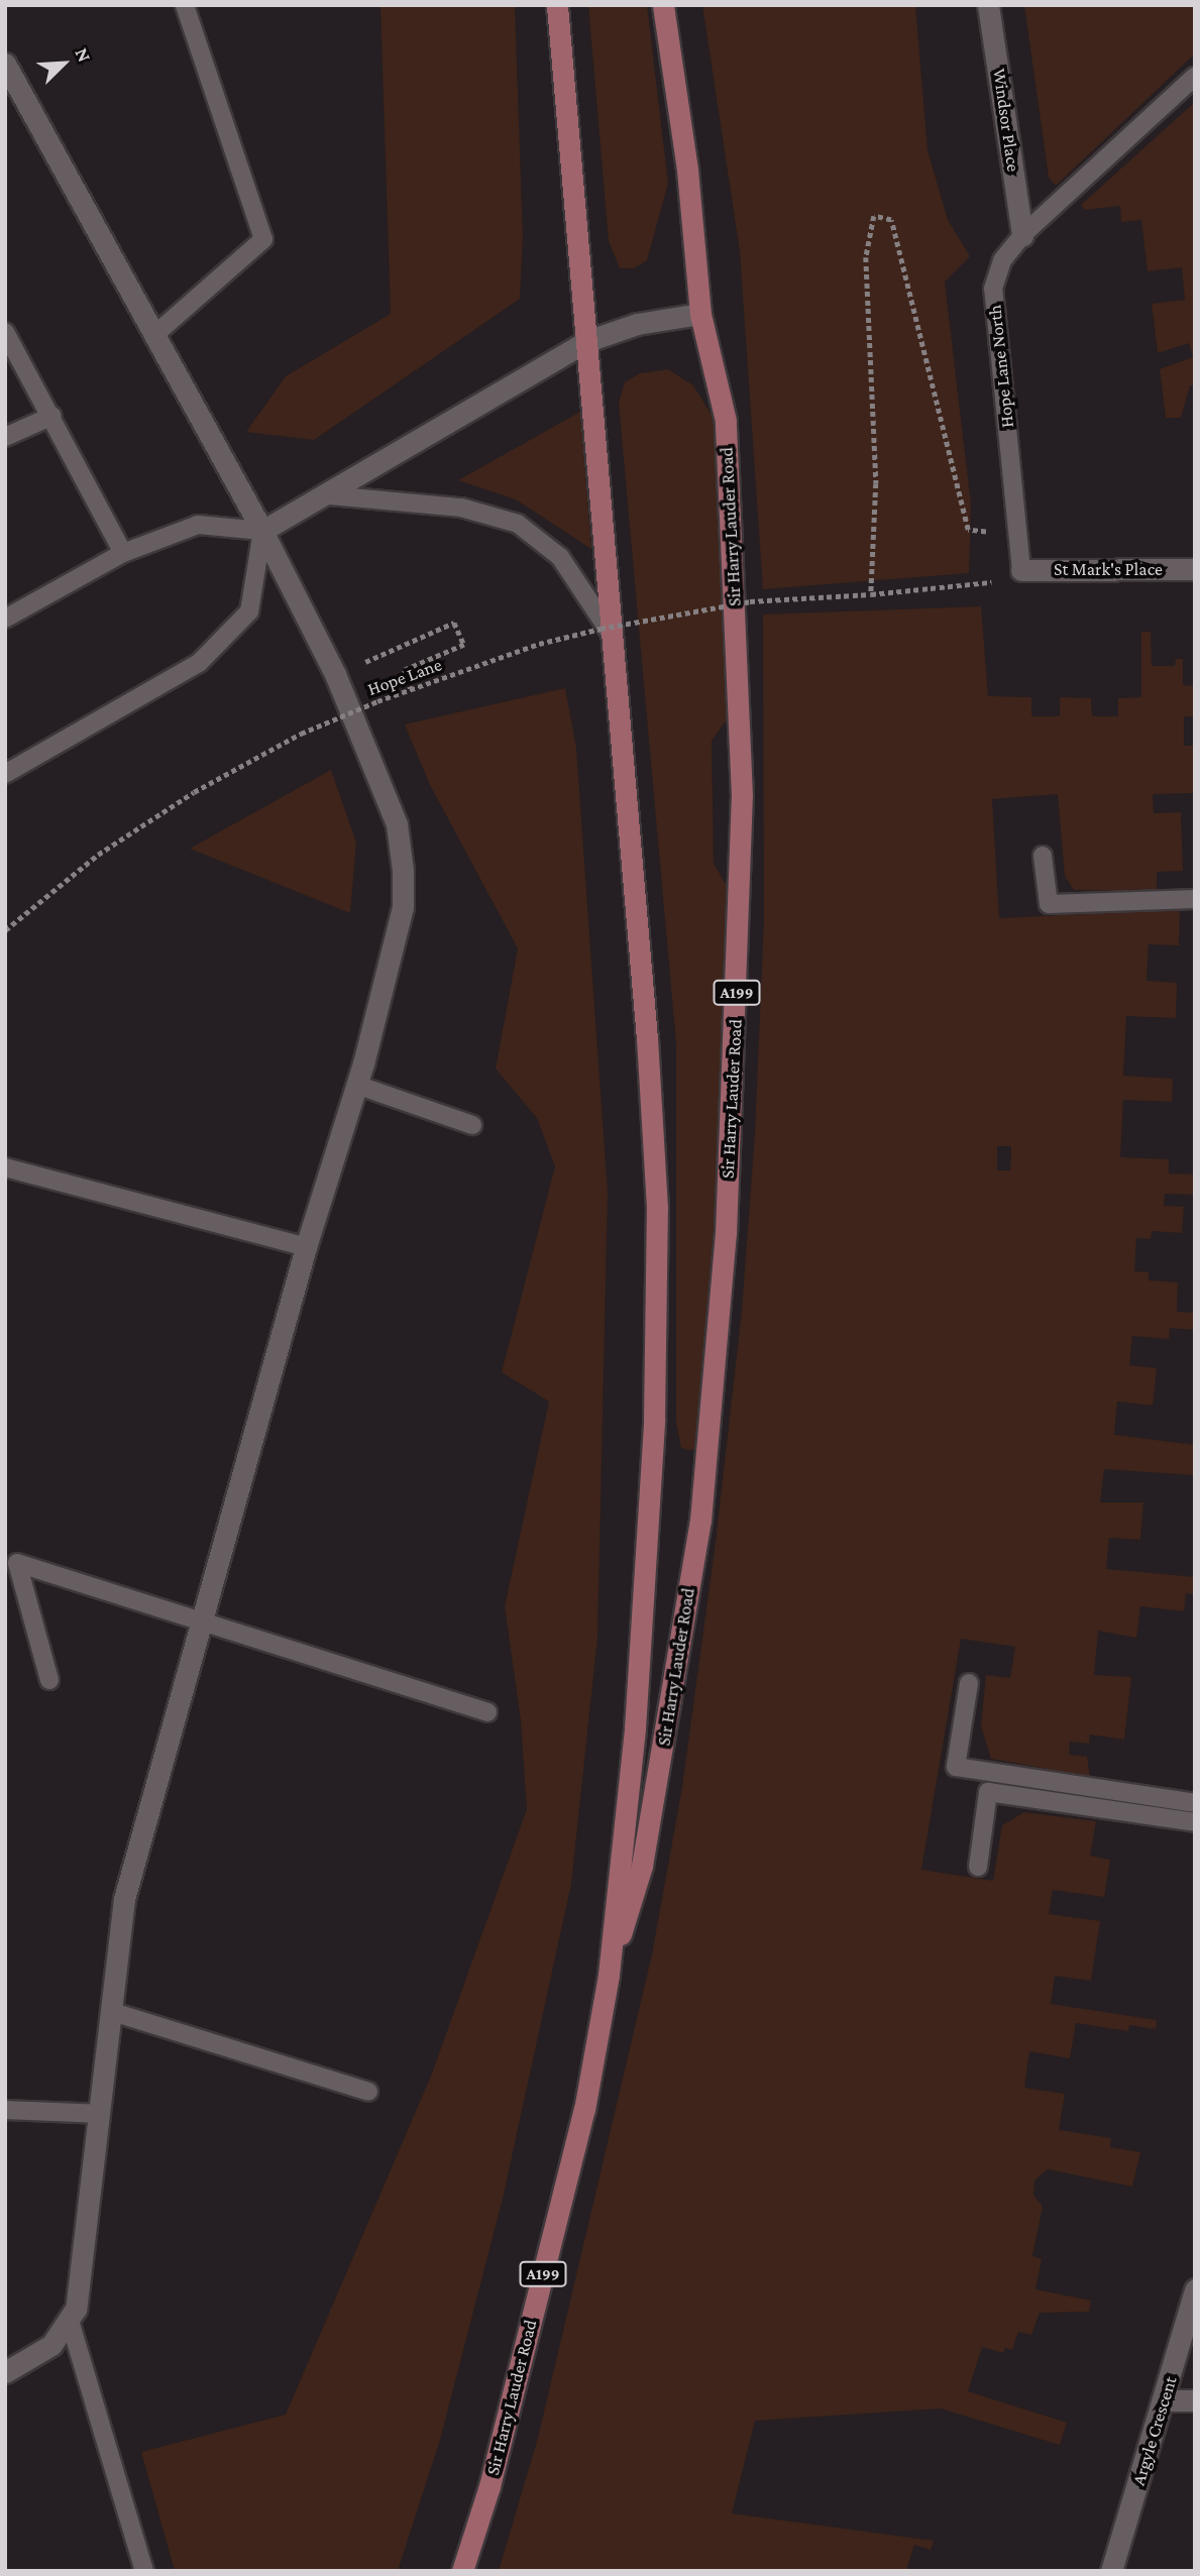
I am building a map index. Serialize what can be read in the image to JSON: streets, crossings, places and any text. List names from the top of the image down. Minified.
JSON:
{"streets":{"main road":["Sir Harry Lauder Road","A199"],"street":["Windsor Place","St Mark's Place","Argyle Crescent"],"lane":["Hope Lane North"],"path":["Hope Lane"]},"crossings":[["Windsor Place","Hope Lane North"],["Hope Lane North","St Mark's Place"],["Hope Lane North","Hope Lane"],["St Mark's Place","Hope Lane"]],"north":"top right"}
